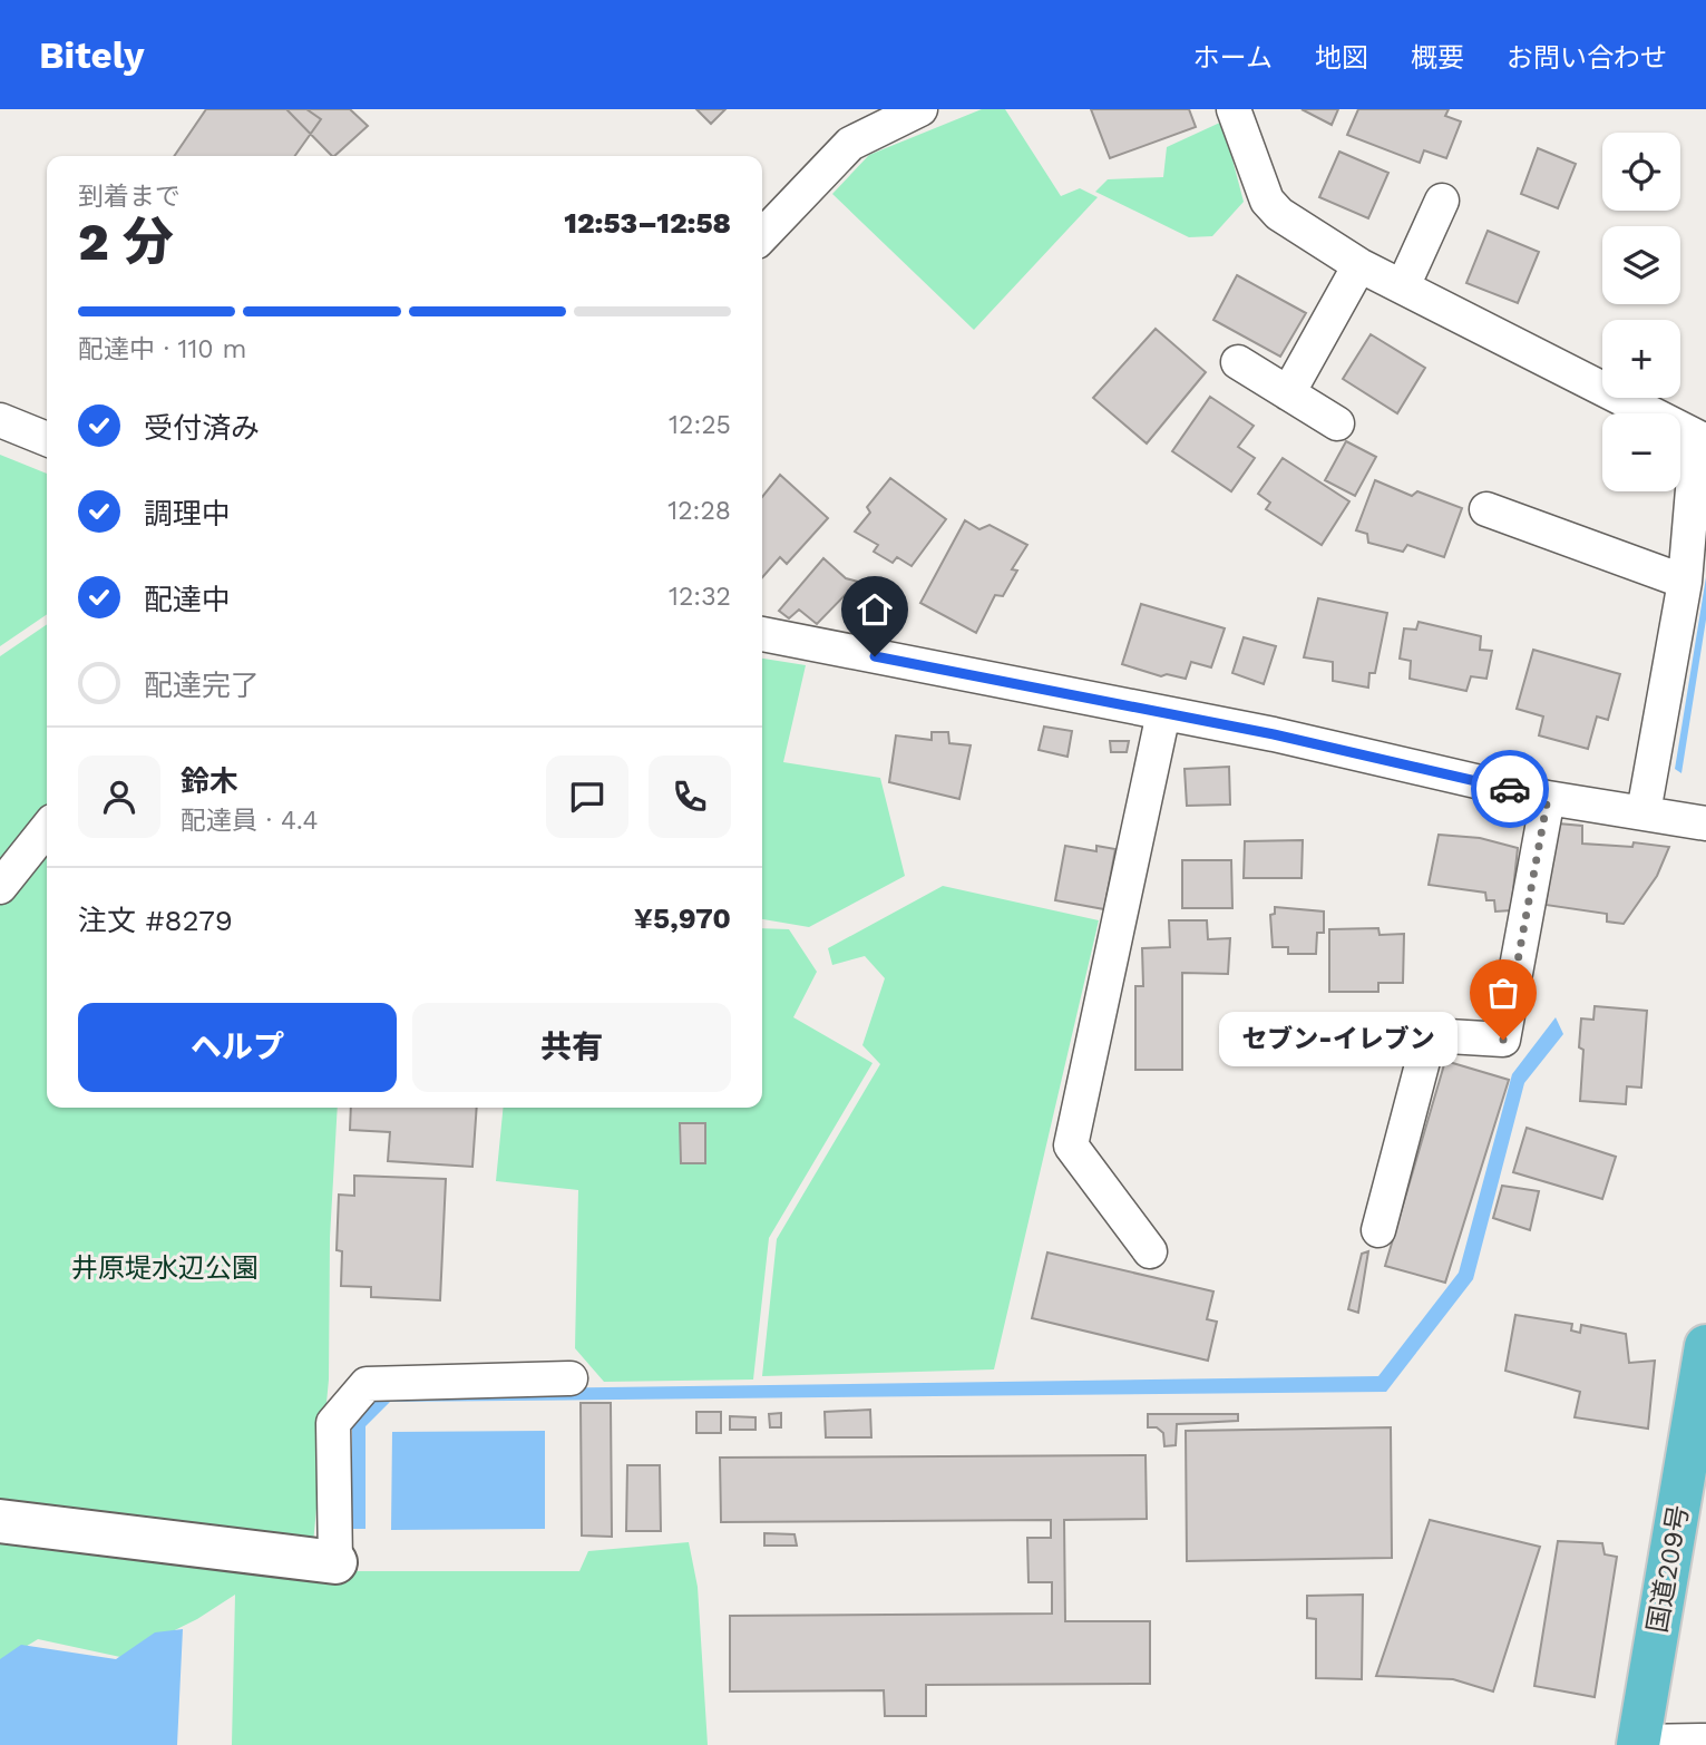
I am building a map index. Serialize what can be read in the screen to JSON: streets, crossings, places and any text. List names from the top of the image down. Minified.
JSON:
{"streets":{"highway":["国道209号"]},"parks":["井原堤水辺公園"],"places":["セブン-イレブン"],"page":{"header":"Bitely","nav":["ホーム","地図","概要","お問い合わせ"],"map_buttons":["+","−"],"heading":["2 分","到着まで","12:53–12:58"],"panel":["鈴木","配達員 · 4.4","注文 #8279","¥5,970"],"bar":"配達中 · 110 m","list":[["受付済み","12:25"],["調理中","12:28"],["配達中","12:32"],"配達完了"],"buttons":["ヘルプ","共有"],"bubble":"セブン-イレブン"}}
